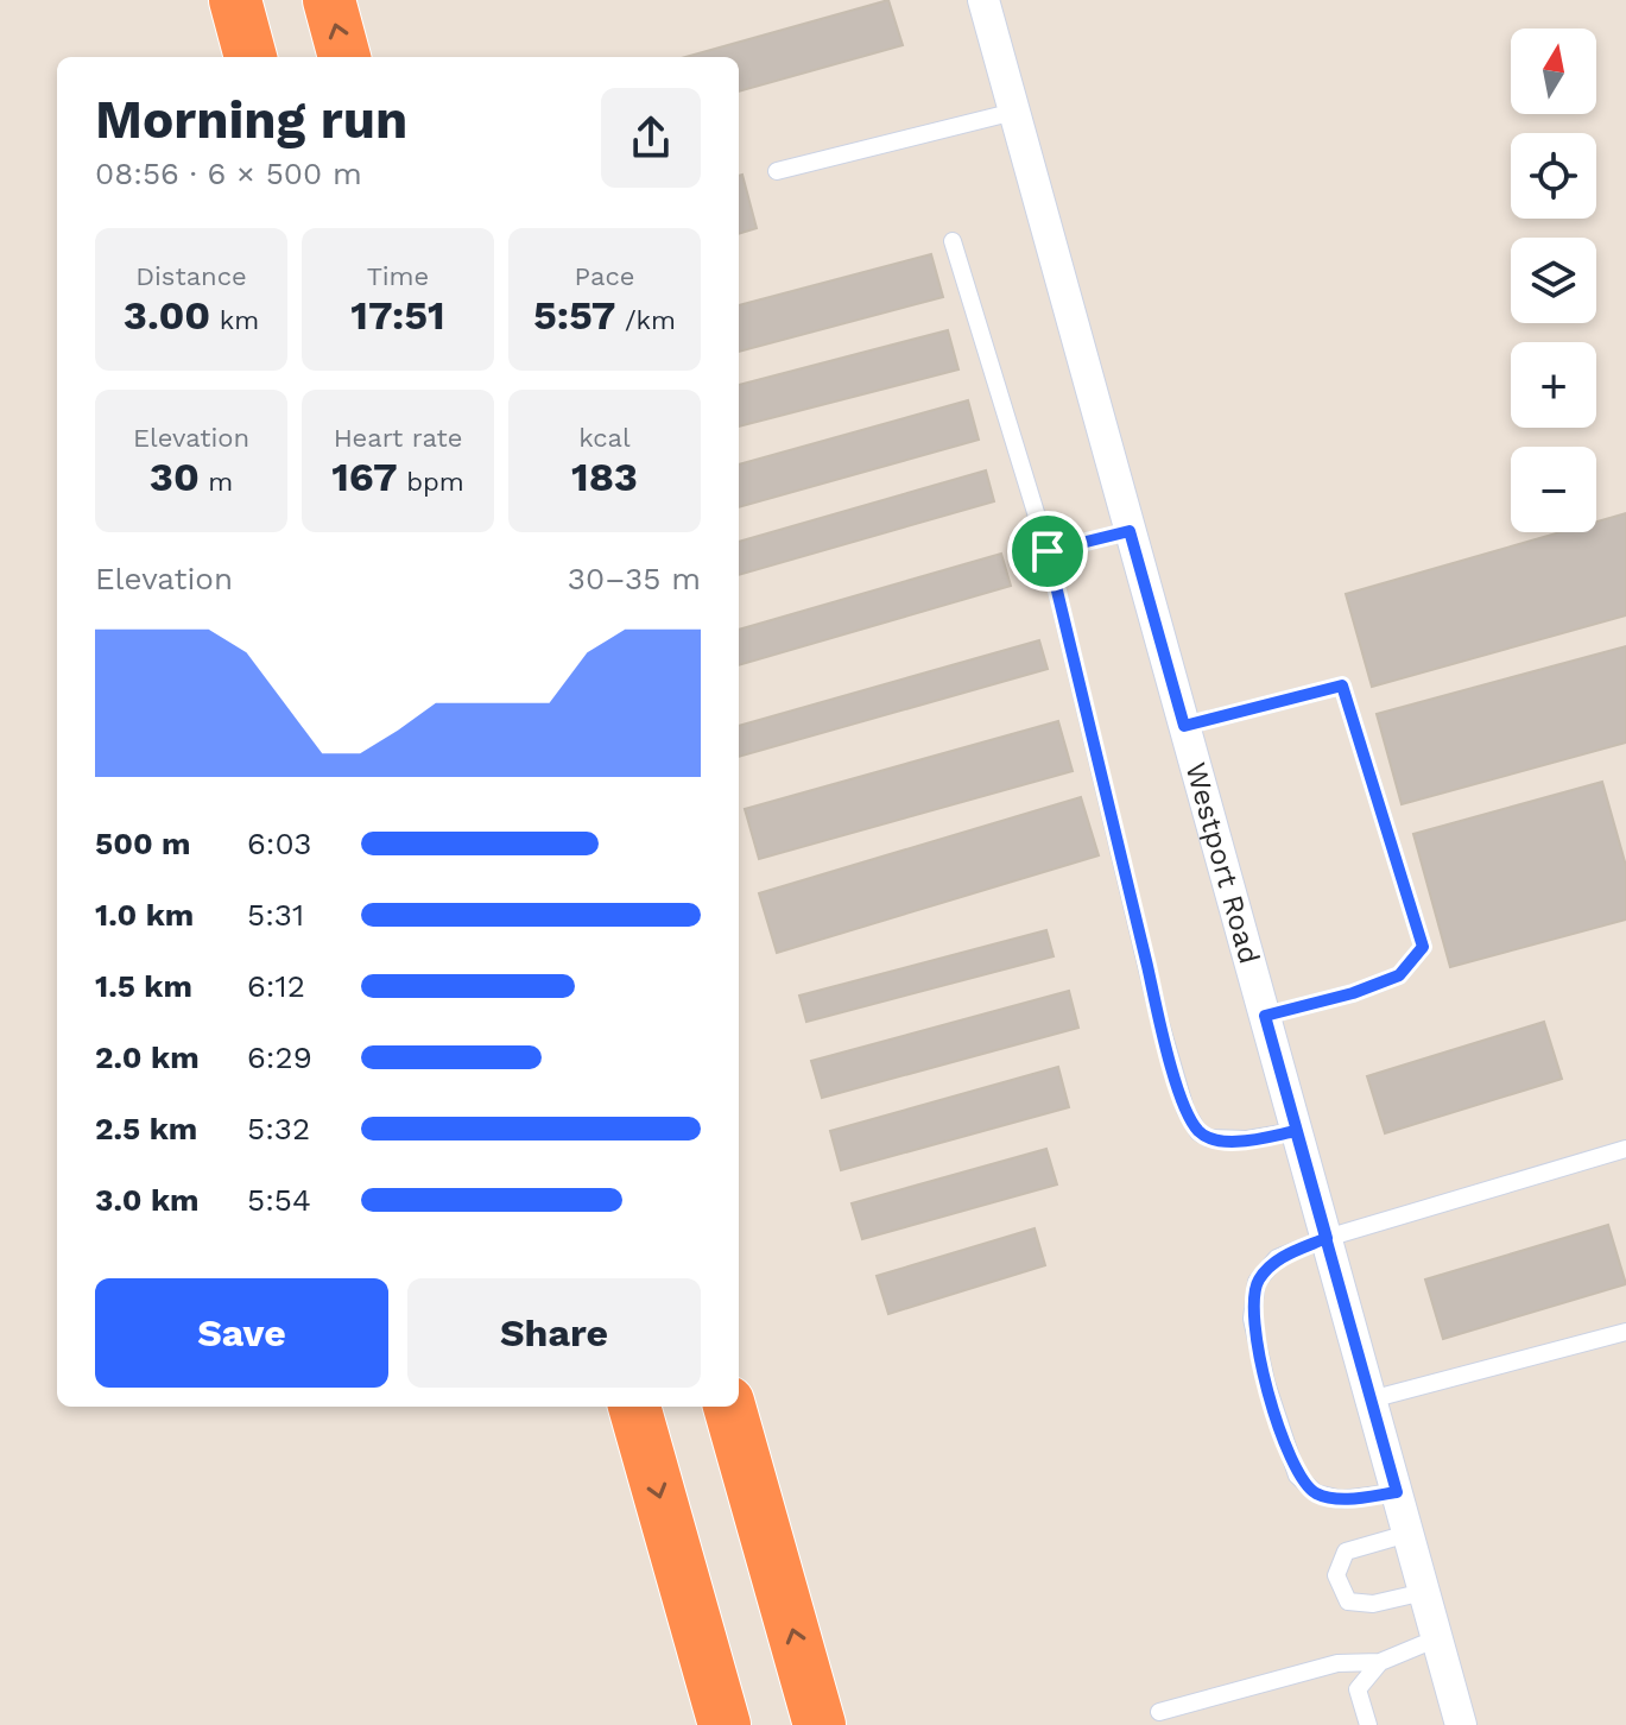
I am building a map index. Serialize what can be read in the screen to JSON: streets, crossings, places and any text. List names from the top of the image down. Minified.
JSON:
{"streets":{"street":["Westport Road"]},"north":"top","page":{"map_buttons":["+","−"],"heading":["Morning run","08:56 · 6 × 500 m"],"stats":[["Distance","3.00 km"],["Time","17:51"],["Pace","5:57 /km"],["Elevation","30 m"],["Heart rate","167 bpm"],["kcal","183"]],"chart":["Elevation","30–35 m"],"list":[{"name":"500 m","note":"6:03"},{"name":"1.0 km","note":"5:31"},{"name":"1.5 km","note":"6:12"},{"name":"2.0 km","note":"6:29"},{"name":"2.5 km","note":"5:32"},{"name":"3.0 km","note":"5:54"}],"buttons":["Save","Share"]}}
